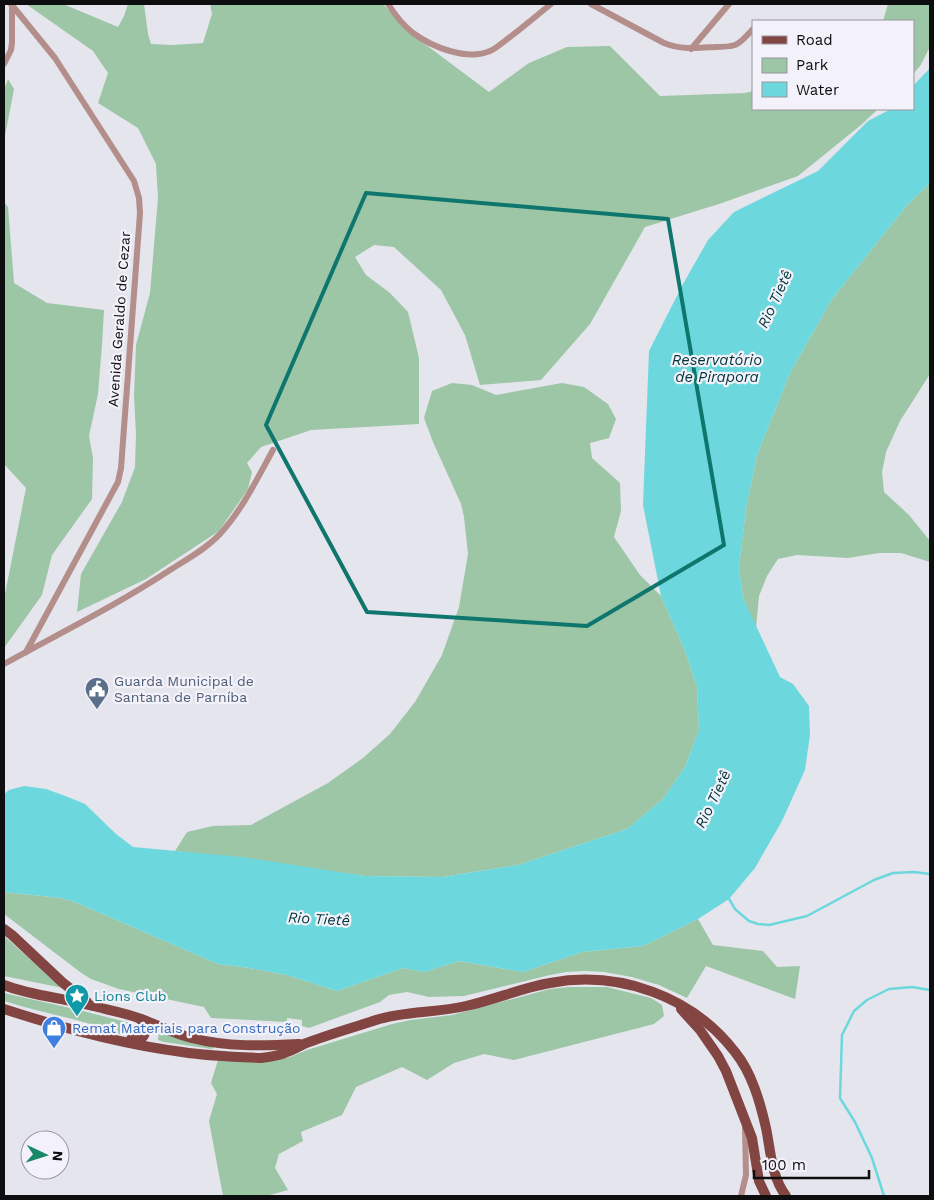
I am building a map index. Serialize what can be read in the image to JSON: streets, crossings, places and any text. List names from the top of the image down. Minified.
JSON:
{"streets":{"street":["Avenida Geraldo de Cezar"]},"water":["Rio Tietê","Reservatório de Pirapora"],"places":{"public building":["Guarda Municipal de Santana de Parníba"],"place":["Lions Club"],"shop":["Remat Materiais para Construção"]},"legend":["Road","Park","Water"],"scale_bar":"100 m","north":"right"}
